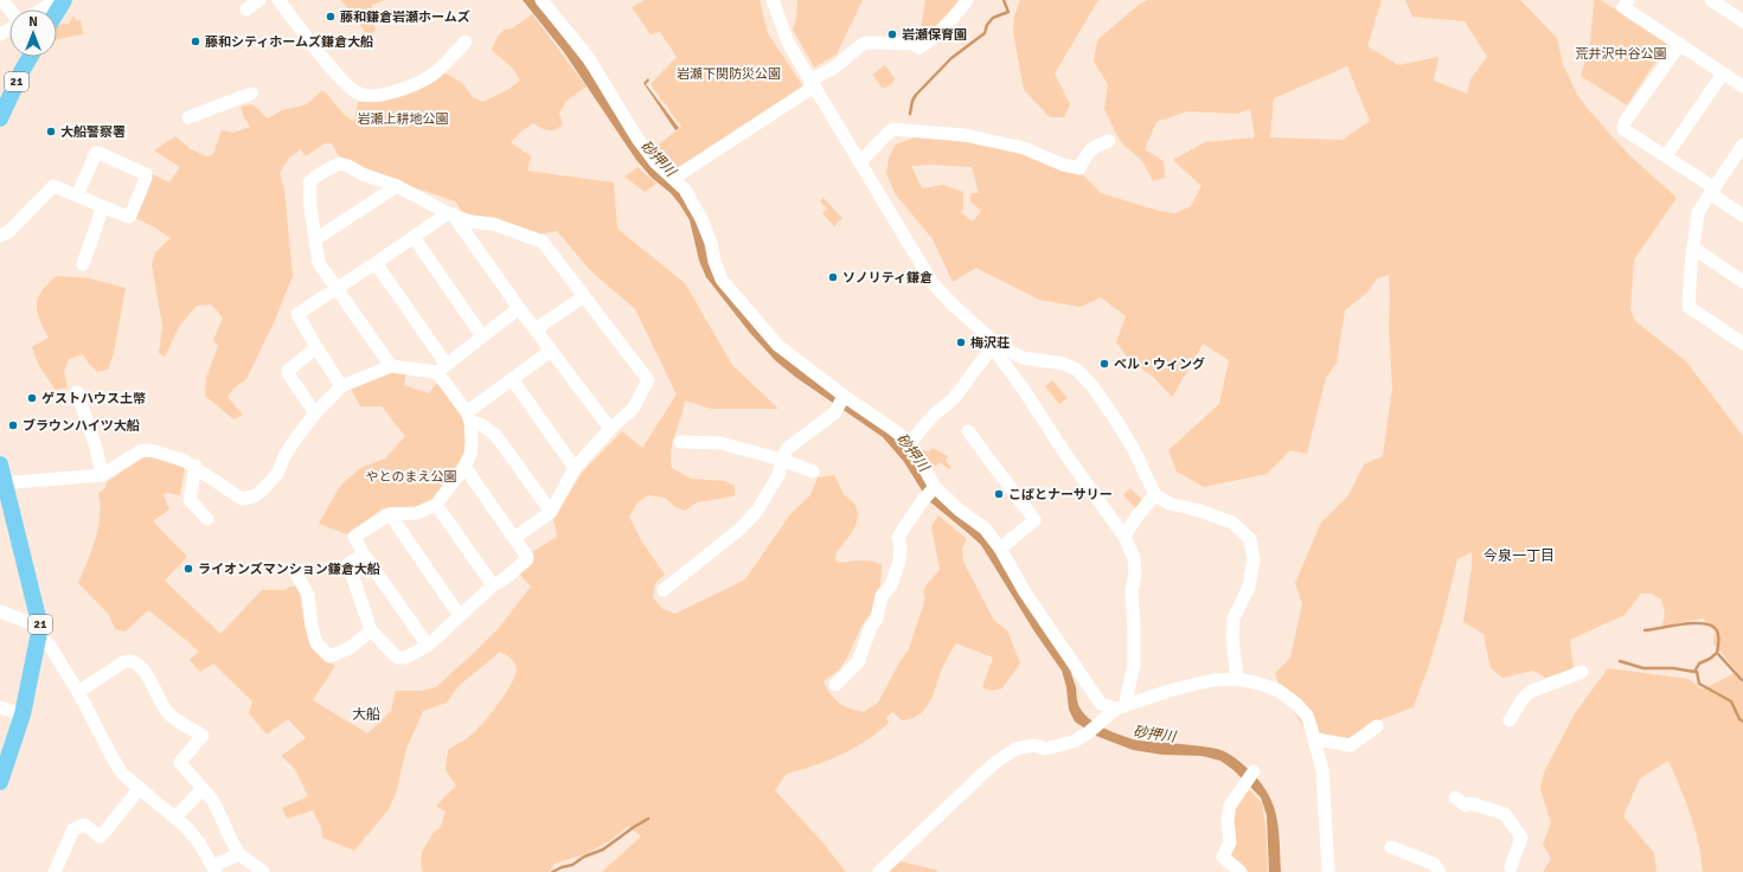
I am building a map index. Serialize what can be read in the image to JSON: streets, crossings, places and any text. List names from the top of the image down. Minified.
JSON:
{"streets":{"main road":["21"]},"districts":["今泉一丁目","大船"],"water":["砂押川"],"parks":["荒井沢中谷公園","岩瀬下関防災公園","岩瀬上耕地公園","やとのまえ公園"],"places":["藤和鎌倉岩瀬ホームズ","岩瀬保育園","藤和シティホームズ鎌倉大船","大船警察署","ソノリティ鎌倉","梅沢荘","ベル・ウィング","ゲストハウス土幣","ブラウンハイツ大船","こばとナーサリー","ライオンズマンション鎌倉大船"],"north":"top"}
